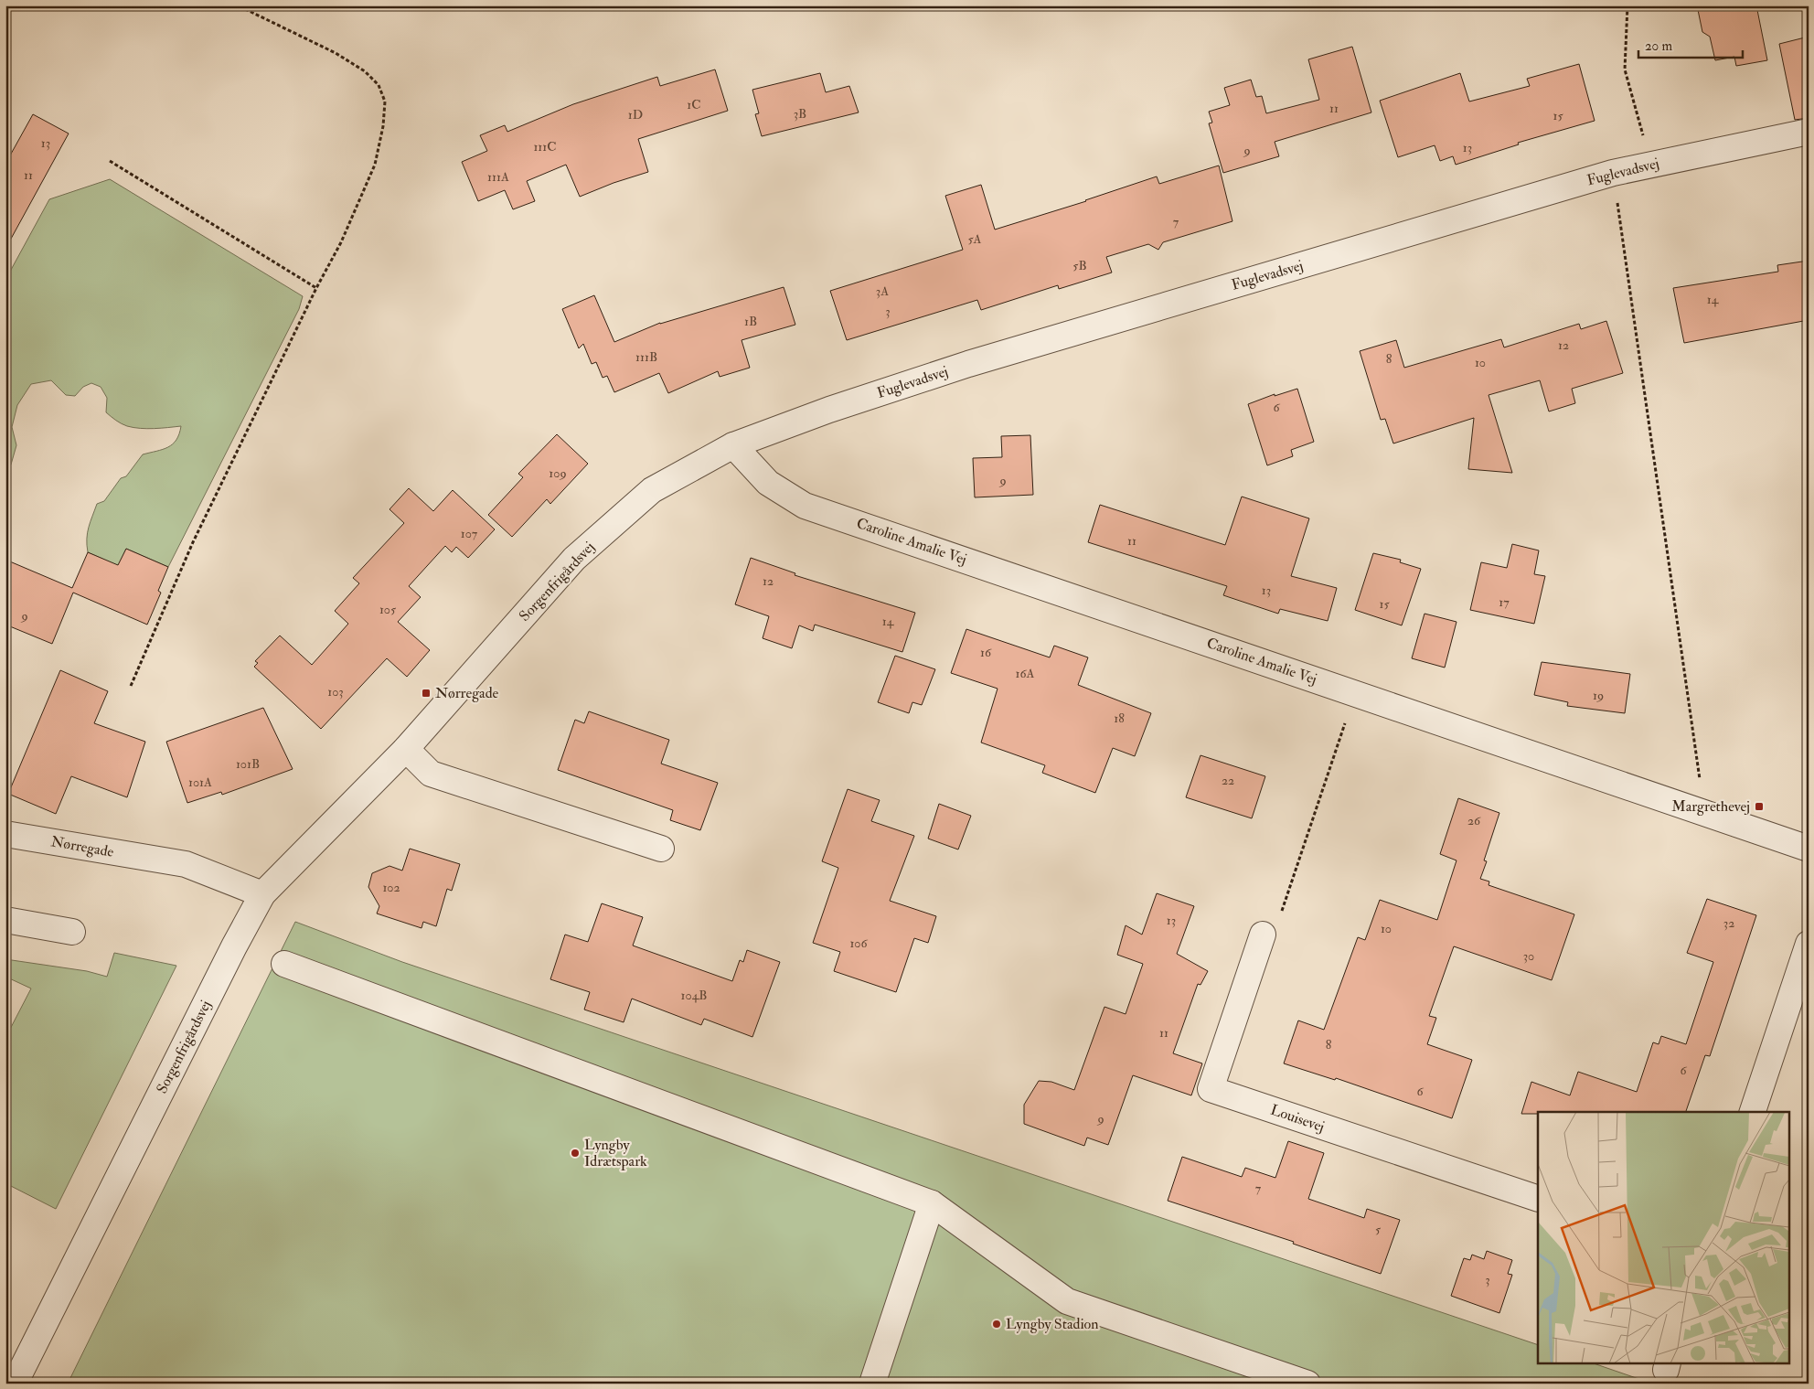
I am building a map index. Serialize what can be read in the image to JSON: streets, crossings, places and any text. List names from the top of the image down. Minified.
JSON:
{"streets":{"street":["Fuglevadsvej","Caroline Amalie Vej","Sorgenfrigårdsvej","Nørregade","Louisevej"]},"crossings":[["Fuglevadsvej","Caroline Amalie Vej"],["Fuglevadsvej","Sorgenfrigårdsvej"],["Caroline Amalie Vej","Sorgenfrigårdsvej"],["Sorgenfrigårdsvej","Nørregade"]],"places":{"transit":["Nørregade","Margrethevej"],"other":["Lyngby Idrætspark","Lyngby Stadion"]},"house_numbers":["1C","11","3B","1D","15","13","111C","13","9","11","111A","7","5A","5B","3A","14","3","1B","12","111B","8","10","6","109","9","107","11","12","13","17","15","105","9","14","16","16A","103","19","18","101B","22","101A","26","102","13","32","10","106","30","104B","11","8","6","6","9","7","5","3"],"scale_bar":"20 m"}
